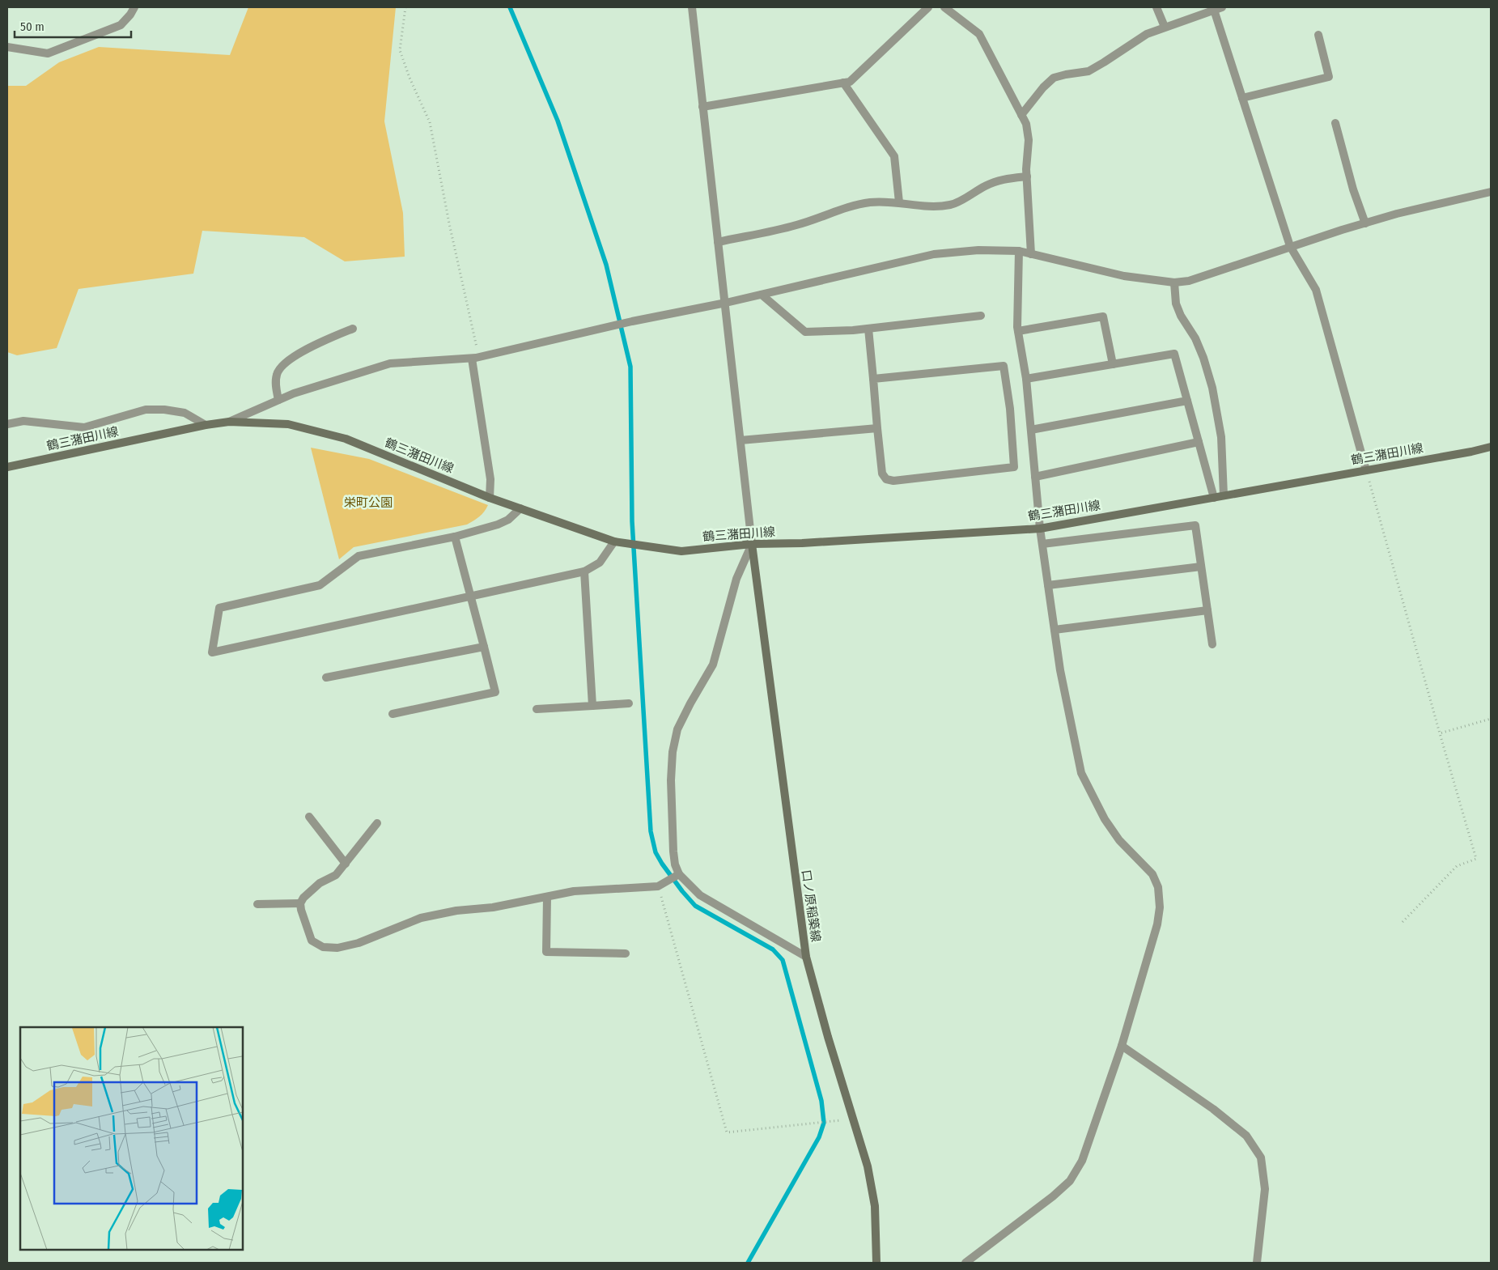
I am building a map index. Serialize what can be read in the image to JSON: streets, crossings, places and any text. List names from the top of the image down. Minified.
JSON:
{"streets":{"main road":["鶴三潴田川線","口ノ原稲築線"]},"crossings":[["鶴三潴田川線","口ノ原稲築線"]],"parks":["栄町公園"],"scale_bar":"50 m"}
